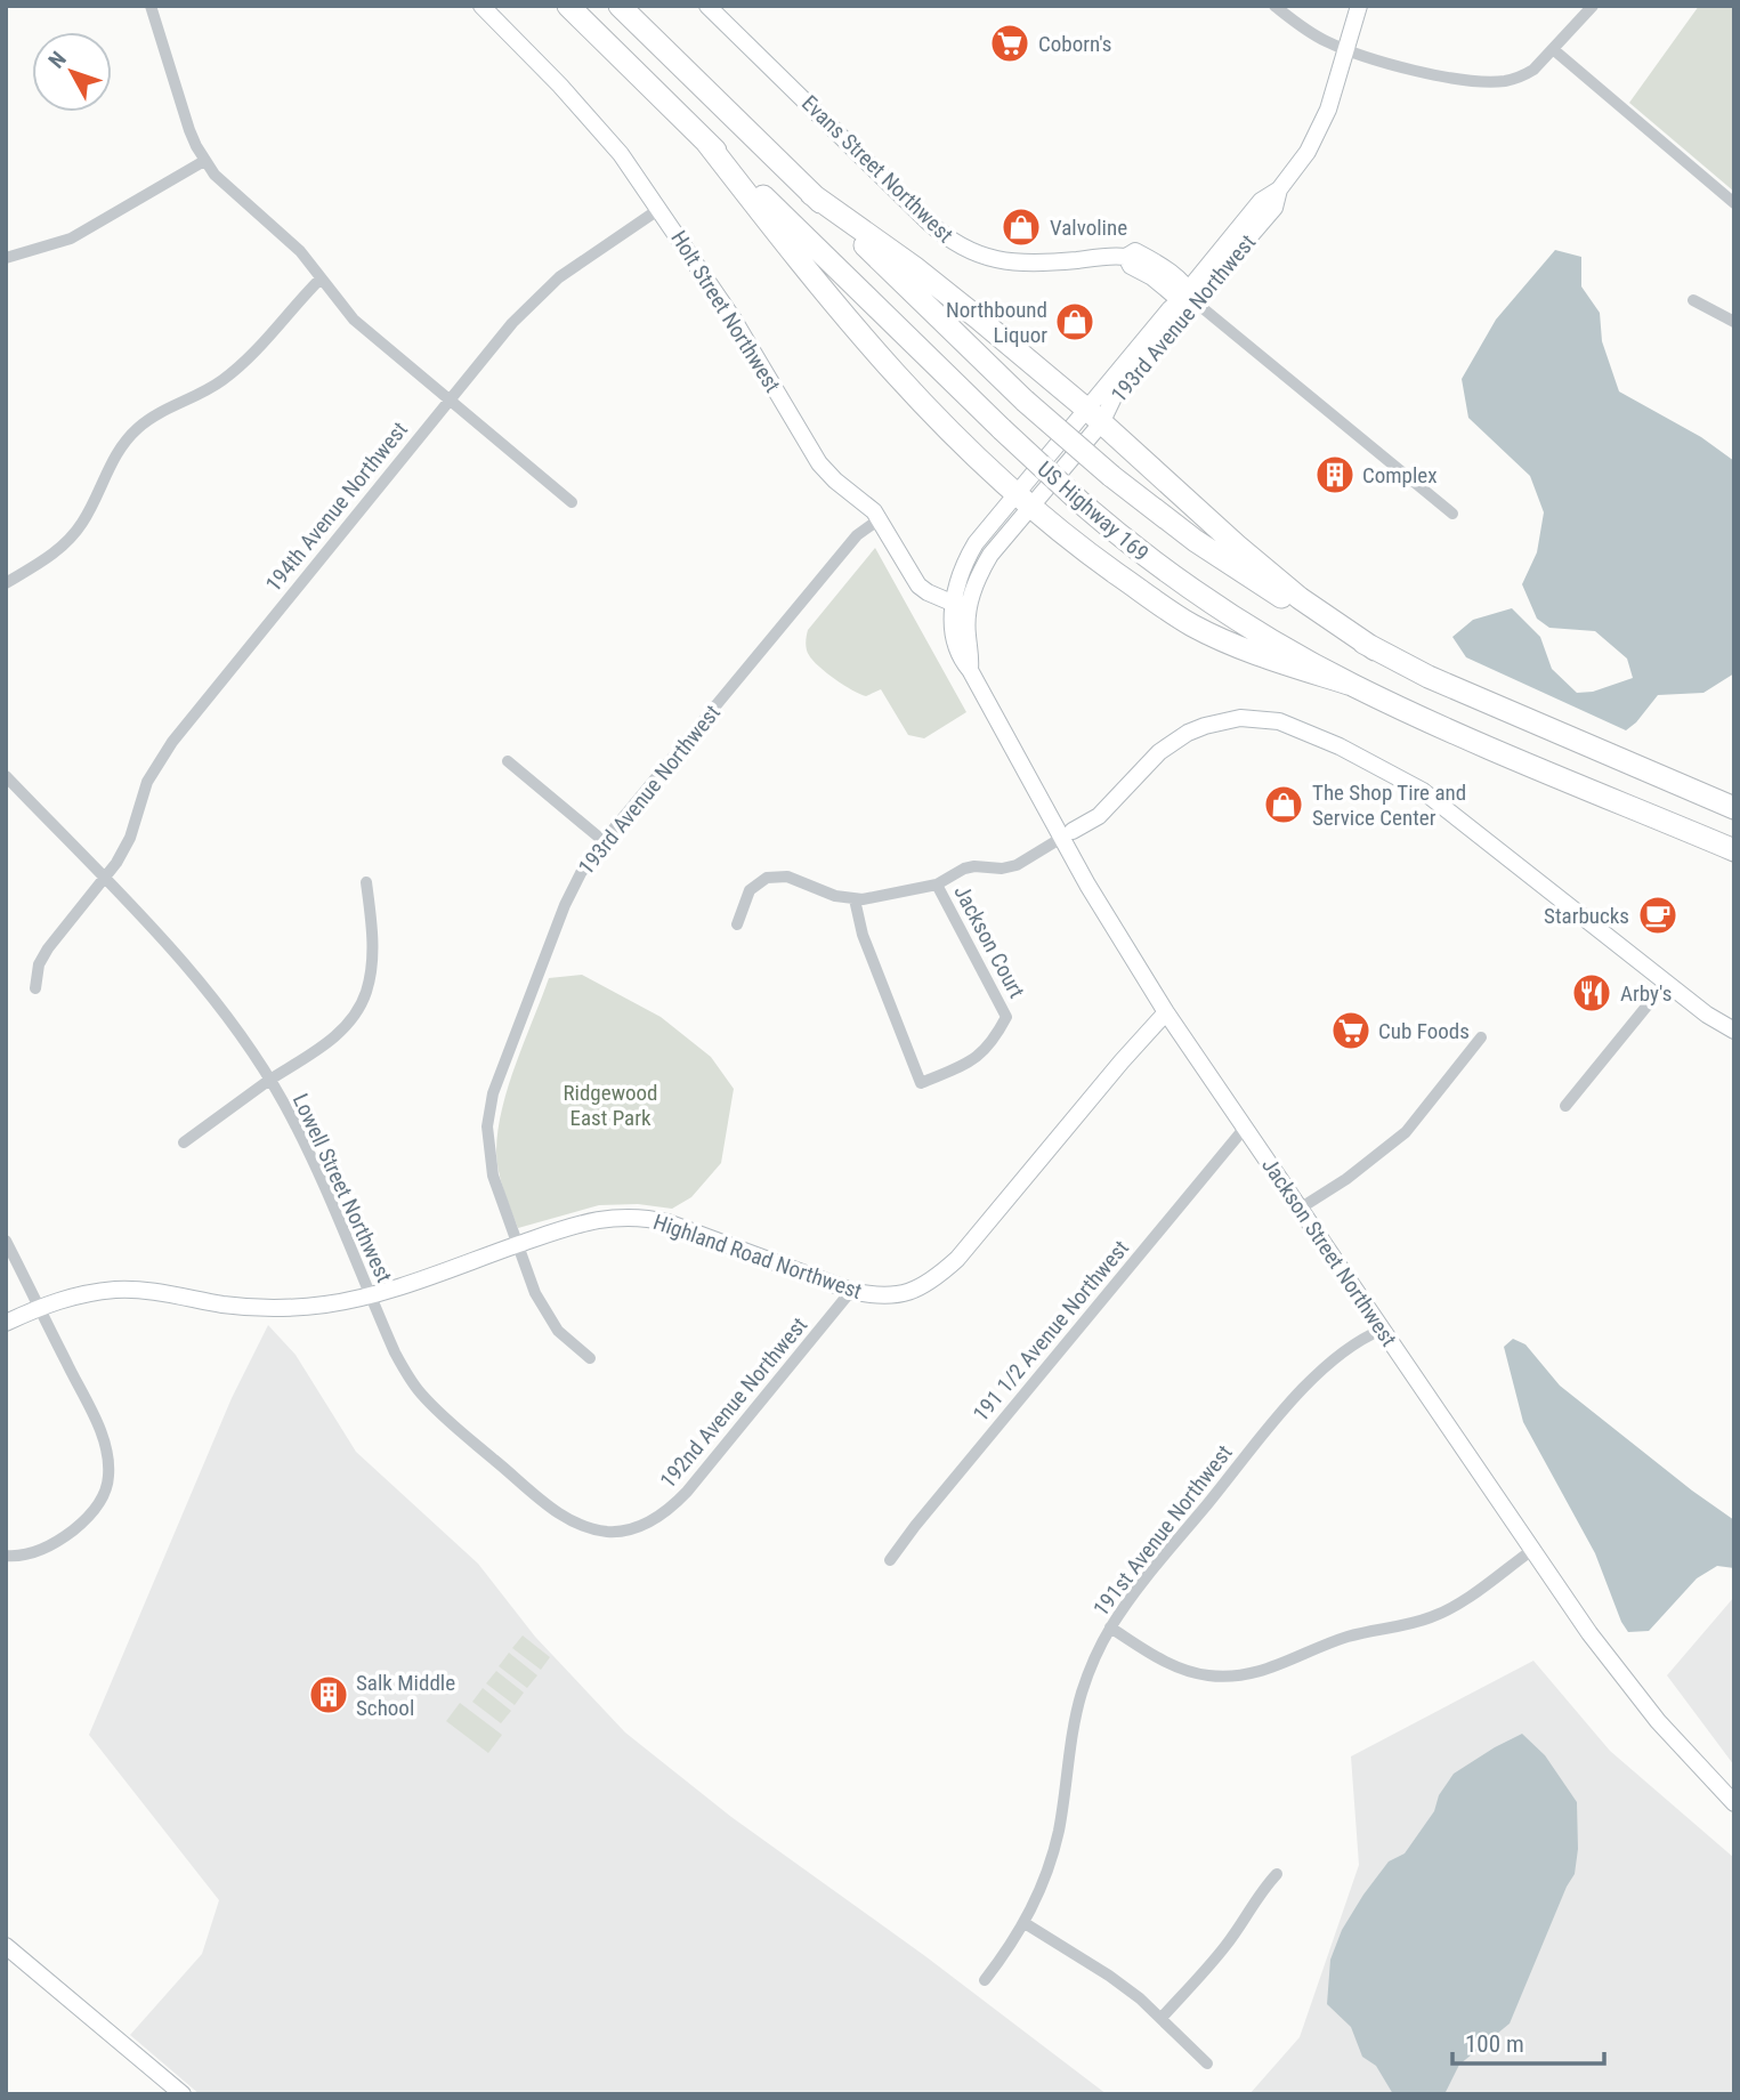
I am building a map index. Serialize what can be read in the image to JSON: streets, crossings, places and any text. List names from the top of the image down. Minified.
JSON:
{"streets":{"highway":["US Highway 169"],"street":["Evans Street Northwest","Holt Street Northwest","193rd Avenue Northwest","194th Avenue Northwest","Jackson Court","Lowell Street Northwest","Jackson Street Northwest","Highland Road Northwest","191 1/2 Avenue Northwest","192nd Avenue Northwest","191st Avenue Northwest"]},"crossings":[["Evans Street Northwest","193rd Avenue Northwest"],["Holt Street Northwest","193rd Avenue Northwest"],["Holt Street Northwest","194th Avenue Northwest"],["Holt Street Northwest","Jackson Street Northwest"],["193rd Avenue Northwest","Jackson Street Northwest"],["193rd Avenue Northwest","Highland Road Northwest"],["194th Avenue Northwest","Lowell Street Northwest"],["Lowell Street Northwest","Highland Road Northwest"],["Lowell Street Northwest","192nd Avenue Northwest"],["Jackson Street Northwest","Highland Road Northwest"],["Jackson Street Northwest","191 1/2 Avenue Northwest"],["Jackson Street Northwest","191st Avenue Northwest"],["Highland Road Northwest","192nd Avenue Northwest"]],"parks":["Ridgewood East Park"],"places":{"supermarket":["Coborn's","Cub Foods"],"shop":["Valvoline","Northbound Liquor","The Shop Tire and Service Center"],"building":["Complex","Salk Middle School"],"cafe":["Starbucks"],"restaurant":["Arby's"]},"scale_bar":"100 m","north":"top left"}
